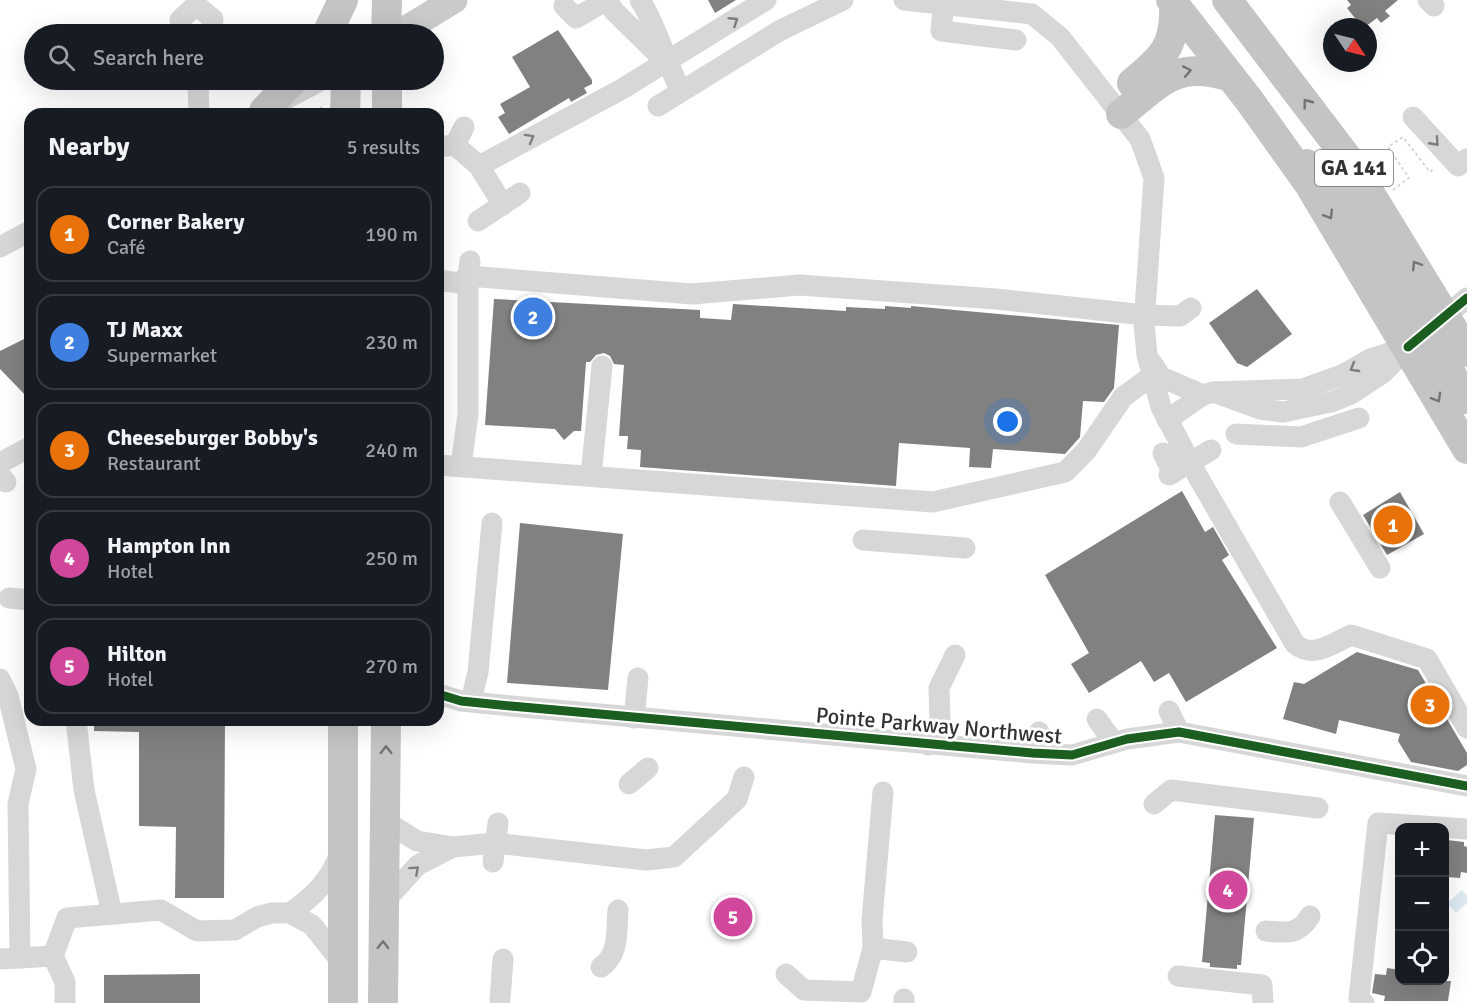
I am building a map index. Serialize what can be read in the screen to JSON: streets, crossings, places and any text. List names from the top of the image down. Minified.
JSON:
{"streets":{"highway":["GA 141"],"street":["Pointe Parkway Northwest"]},"north":"bottom right","page":{"search":"Search here","heading":["Nearby","5 results"],"list":[{"mark":"1","name":"Corner Bakery","note":"Café","value":"190 m"},{"mark":"2","name":"TJ Maxx","note":"Supermarket","value":"230 m"},{"mark":"3","name":"Cheeseburger Bobby's","note":"Restaurant","value":"240 m"},{"mark":"4","name":"Hampton Inn","note":"Hotel","value":"250 m"},{"mark":"5","name":"Hilton","note":"Hotel","value":"270 m"}],"pins":["2","1","3","4","5"],"map_buttons":["+","−"]}}
